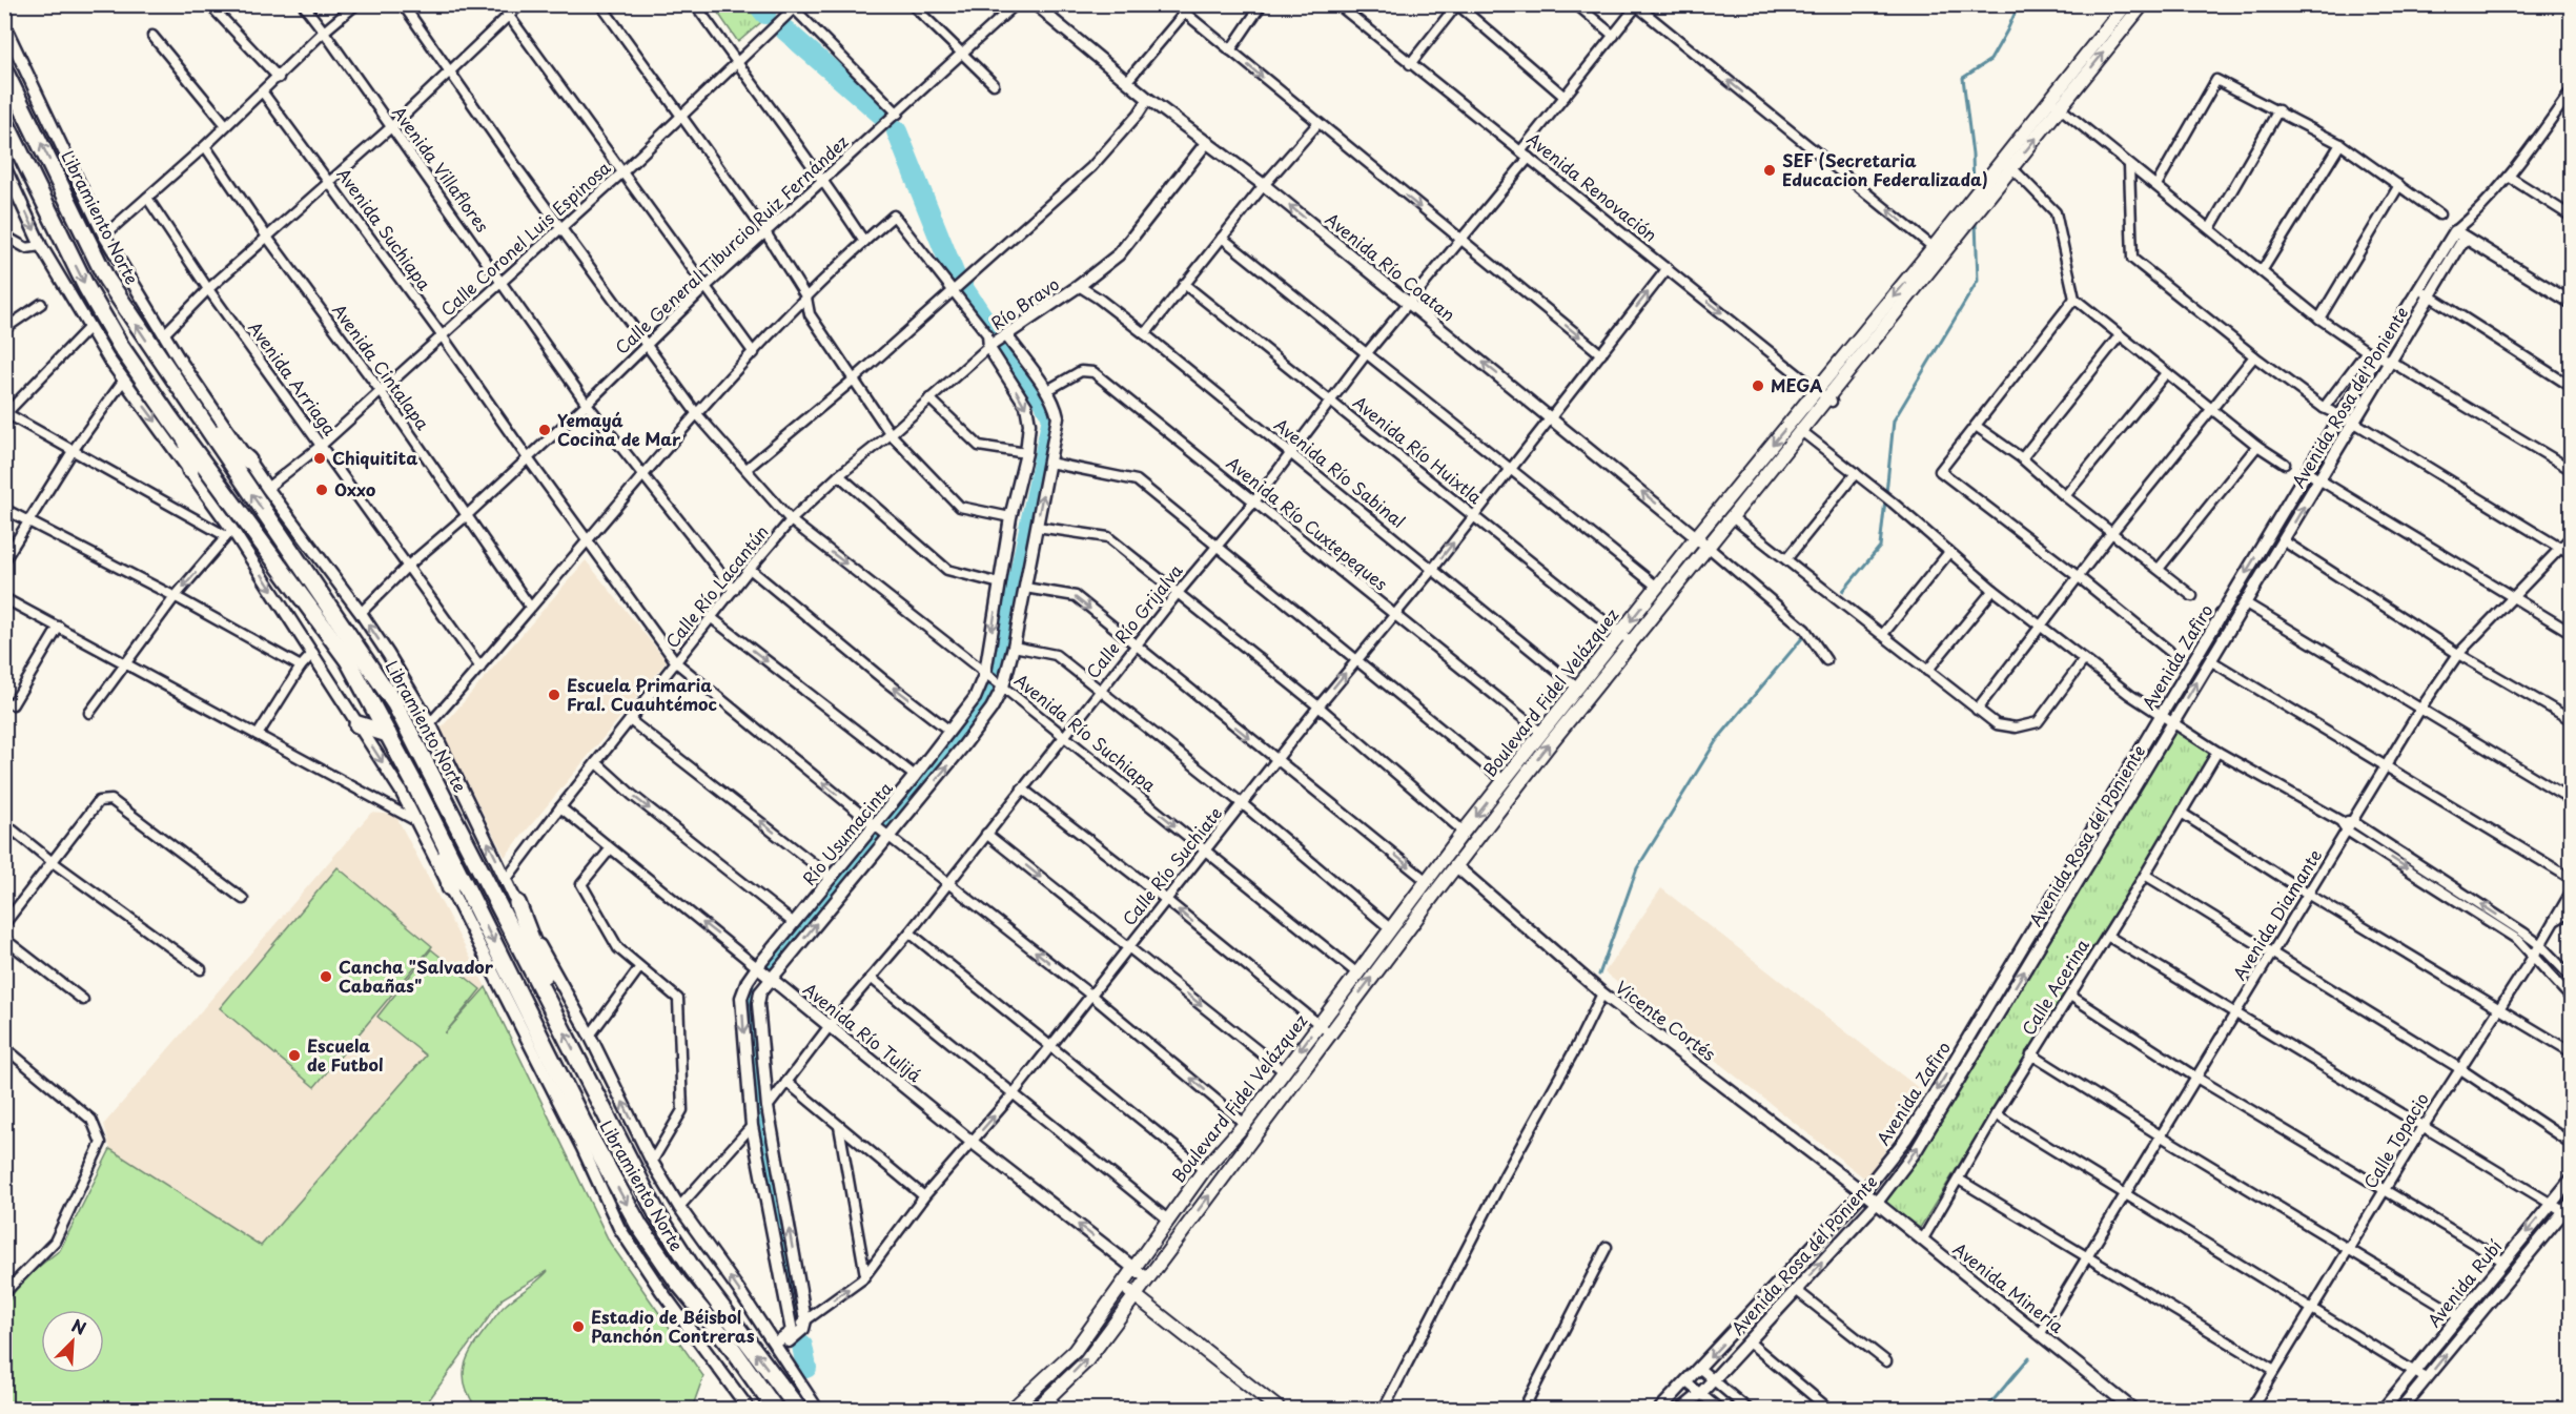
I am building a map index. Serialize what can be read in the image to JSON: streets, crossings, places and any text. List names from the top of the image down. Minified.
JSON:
{"streets":{"highway":["Libramiento Norte"],"main road":["Boulevard Fidel Velázquez"],"street":["Avenida Villaflores","Avenida Renovación","Avenida Suchiapa","Calle Coronel Luis Espinosa","Calle General Tiburcio Ruiz Fernández","Avenida Río Coatan","Río Bravo","Avenida Cintalapa","Avenida Arriaga","Avenida Rosa del Poniente","Avenida Río Huixtla","Avenida Río Sabinal","Avenida Río Cuxtepeques","Calle Río Lacantún","Calle Río Grijalva","Avenida Zafiro","Avenida Río Suchiapa","Río Usumacinta","Calle Río Suchiate","Avenida Diamante","Calle Acerina","Vicente Cortés","Avenida Río Tulijá","Calle Topacio","Avenida Rubí","Avenida Minería"]},"crossings":[["Avenida Villaflores","Calle Coronel Luis Espinosa"],["Avenida Villaflores","Calle General Tiburcio Ruiz Fernández"],["Avenida Villaflores","Calle Río Lacantún"],["Avenida Renovación","Calle Río Grijalva"],["Avenida Renovación","Boulevard Fidel Velázquez"],["Avenida Renovación","Calle Río Suchiate"],["Avenida Suchiapa","Calle Coronel Luis Espinosa"],["Avenida Suchiapa","Calle General Tiburcio Ruiz Fernández"],["Avenida Suchiapa","Calle Río Lacantún"],["Avenida Suchiapa","Calle Río Grijalva"],["Avenida Suchiapa","Boulevard Fidel Velázquez"],["Avenida Suchiapa","Río Usumacinta"],["Avenida Suchiapa","Calle Río Suchiate"],["Calle Coronel Luis Espinosa","Avenida Cintalapa"],["Calle Coronel Luis Espinosa","Avenida Arriaga"],["Calle Coronel Luis Espinosa","Avenida Río Suchiapa"],["Calle General Tiburcio Ruiz Fernández","Avenida Cintalapa"],["Calle General Tiburcio Ruiz Fernández","Avenida Arriaga"],["Calle General Tiburcio Ruiz Fernández","Avenida Río Suchiapa"],["Avenida Río Coatan","Río Bravo"],["Avenida Río Coatan","Calle Río Grijalva"],["Avenida Río Coatan","Boulevard Fidel Velázquez"],["Avenida Río Coatan","Calle Río Suchiate"],["Río Bravo","Avenida Río Sabinal"],["Río Bravo","Calle Río Lacantún"],["Río Bravo","Río Usumacinta"],["Avenida Rosa del Poniente","Avenida Zafiro"],["Avenida Rosa del Poniente","Vicente Cortés"],["Avenida Rosa del Poniente","Avenida Minería"],["Avenida Río Huixtla","Calle Río Grijalva"],["Avenida Río Huixtla","Boulevard Fidel Velázquez"],["Avenida Río Huixtla","Calle Río Suchiate"],["Avenida Río Sabinal","Calle Río Grijalva"],["Avenida Río Sabinal","Boulevard Fidel Velázquez"],["Avenida Río Sabinal","Calle Río Suchiate"],["Avenida Río Cuxtepeques","Calle Río Grijalva"],["Avenida Río Cuxtepeques","Boulevard Fidel Velázquez"],["Avenida Río Cuxtepeques","Río Usumacinta"],["Avenida Río Cuxtepeques","Calle Río Suchiate"],["Calle Río Lacantún","Avenida Río Suchiapa"],["Calle Río Lacantún","Río Usumacinta"],["Calle Río Lacantún","Avenida Río Tulijá"],["Calle Río Grijalva","Avenida Río Suchiapa"],["Calle Río Grijalva","Río Usumacinta"],["Calle Río Grijalva","Avenida Río Tulijá"],["Avenida Zafiro","Vicente Cortés"],["Avenida Zafiro","Avenida Minería"],["Boulevard Fidel Velázquez","Avenida Río Suchiapa"],["Boulevard Fidel Velázquez","Vicente Cortés"],["Boulevard Fidel Velázquez","Avenida Río Tulijá"],["Avenida Río Suchiapa","Río Usumacinta"],["Avenida Río Suchiapa","Calle Río Suchiate"],["Río Usumacinta","Calle Río Suchiate"],["Río Usumacinta","Avenida Río Tulijá"],["Calle Río Suchiate","Avenida Río Tulijá"],["Avenida Diamante","Avenida Minería"],["Calle Acerina","Avenida Minería"],["Vicente Cortés","Avenida Minería"]],"one_way":["Avenida Zafiro"],"places":["SEF (Secretaria Educacion Federalizada)","MEGA","Yemayá Cocina de Mar","Chiquitita","Oxxo","Escuela Primaria Fral. Cuauhtémoc","Cancha \"Salvador Cabañas\"","Escuela de Futbol","Estadio de Béisbol Panchón Contreras"],"north":"top right"}
